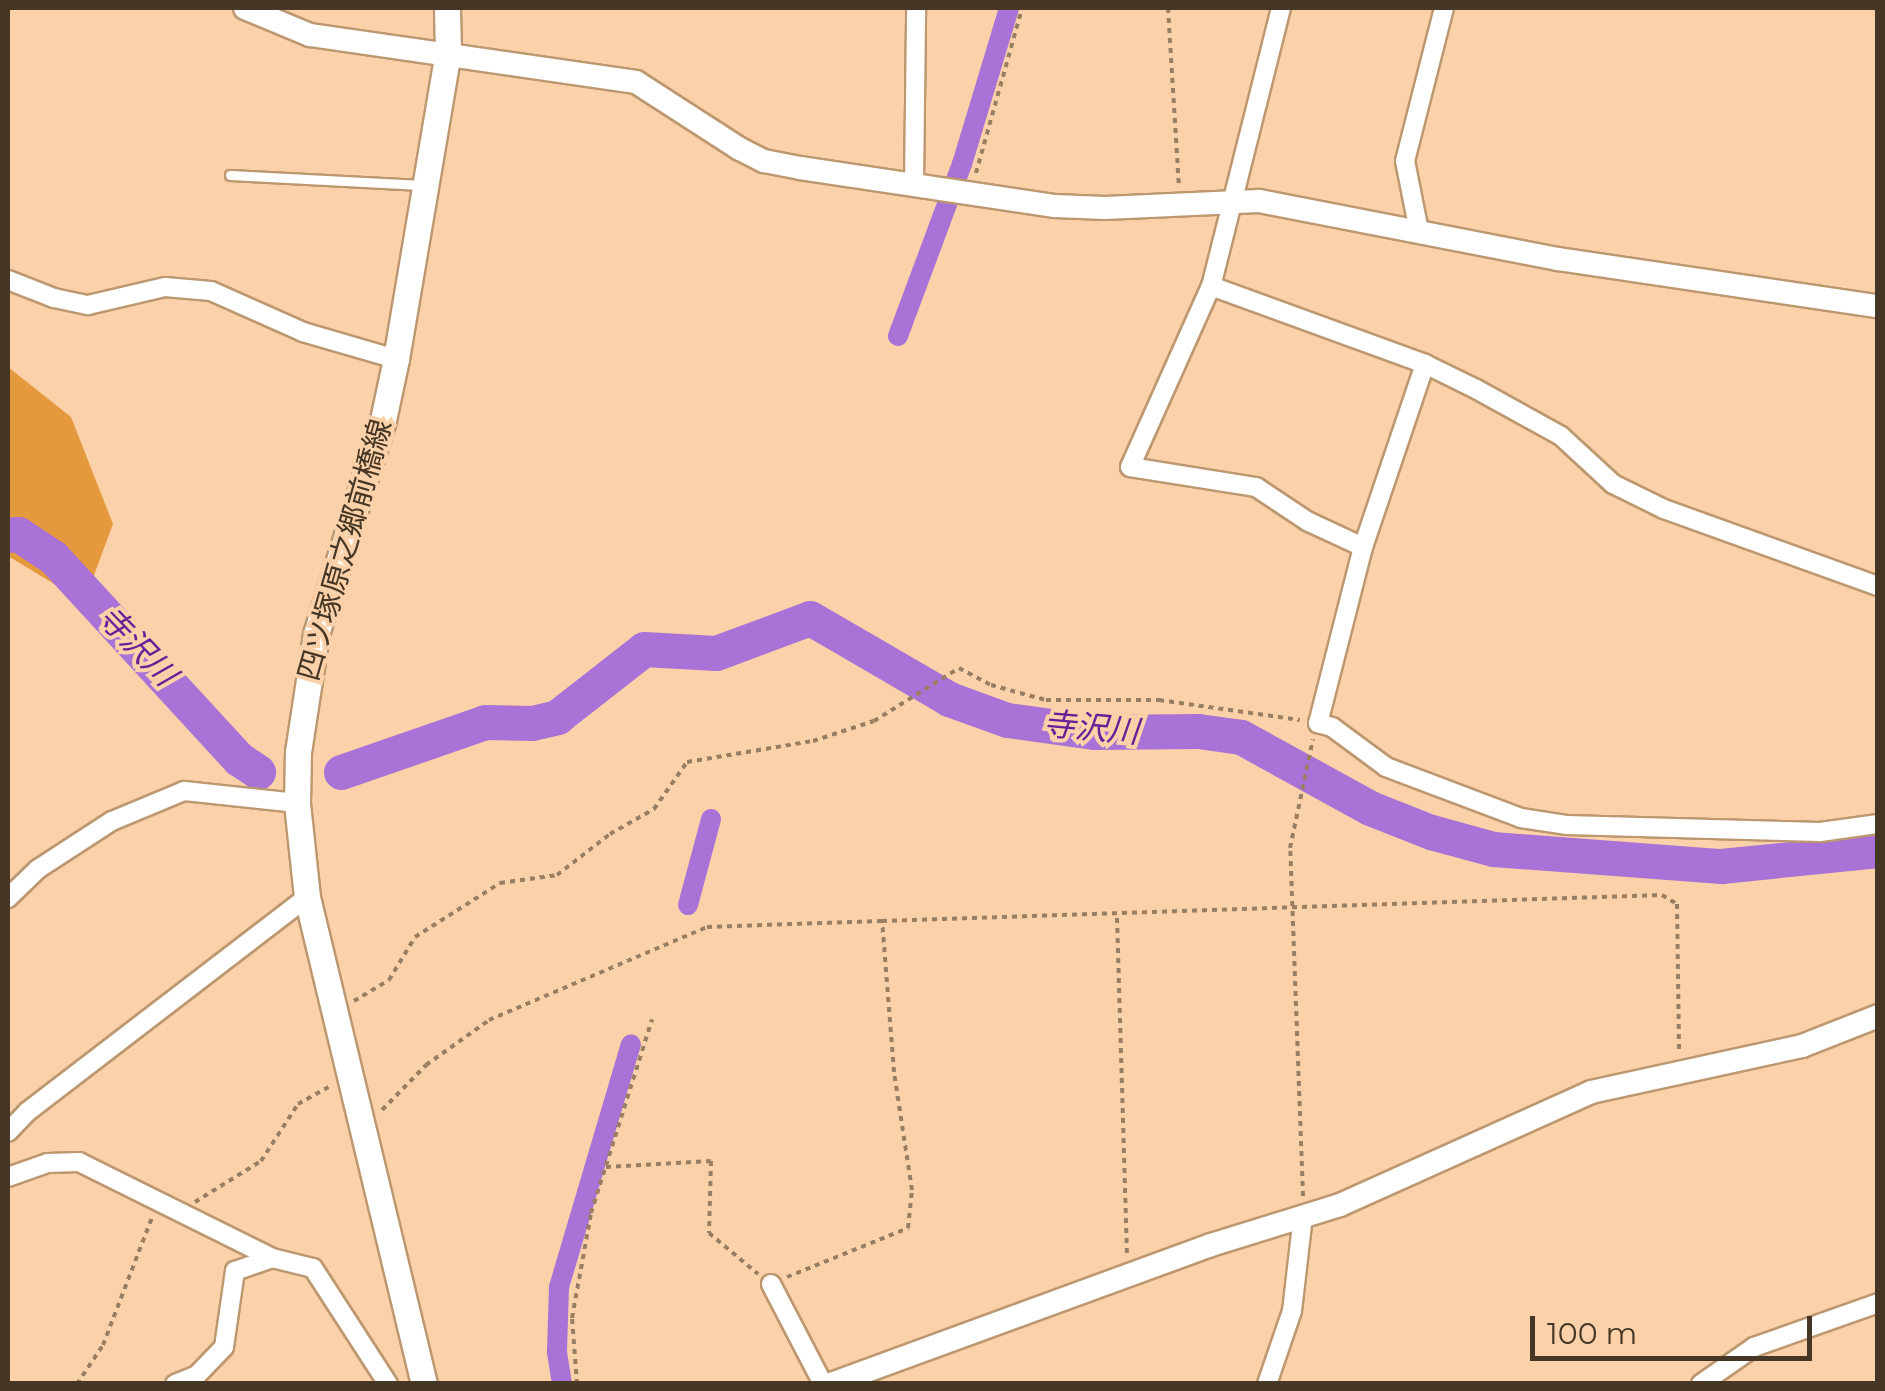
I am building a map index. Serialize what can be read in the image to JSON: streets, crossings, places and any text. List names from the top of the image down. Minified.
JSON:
{"streets":{"main road":["四ツ塚原之郷前橋線"]},"water":["寺沢川"],"scale_bar":"100 m"}
